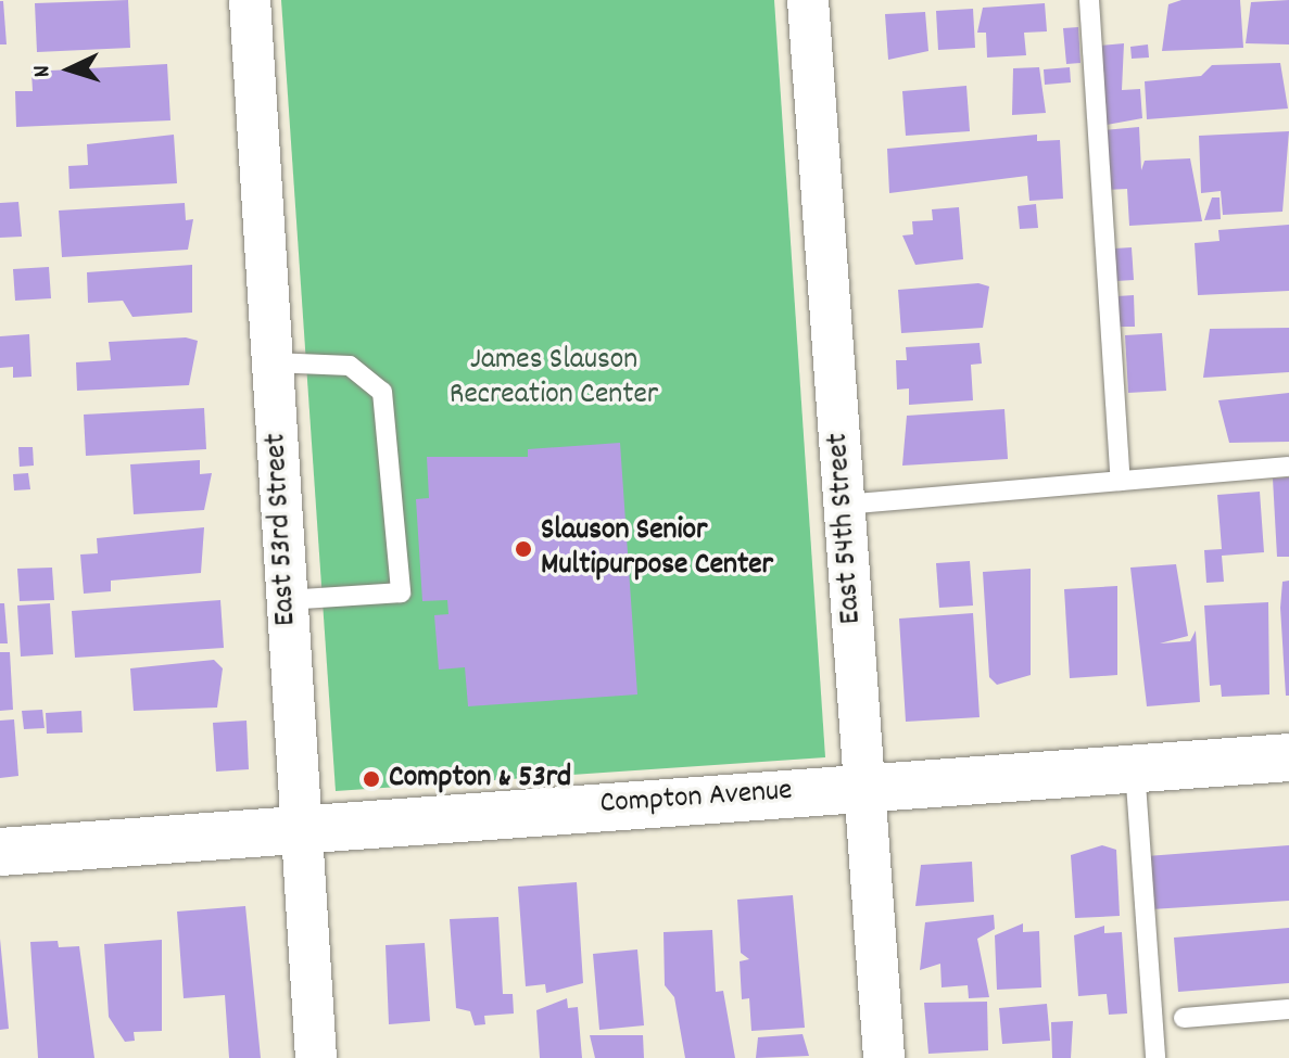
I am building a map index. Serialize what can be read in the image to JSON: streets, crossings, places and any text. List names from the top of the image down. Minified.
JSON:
{"streets":{"main road":["Compton Avenue"],"street":["East 54th Street","East 53rd Street"]},"crossings":[["East 54th Street","Compton Avenue"],["East 53rd Street","Compton Avenue"]],"parks":["James Slauson Recreation Center"],"places":["Slauson Senior Multipurpose Center","Compton & 53rd"],"north":"left"}
